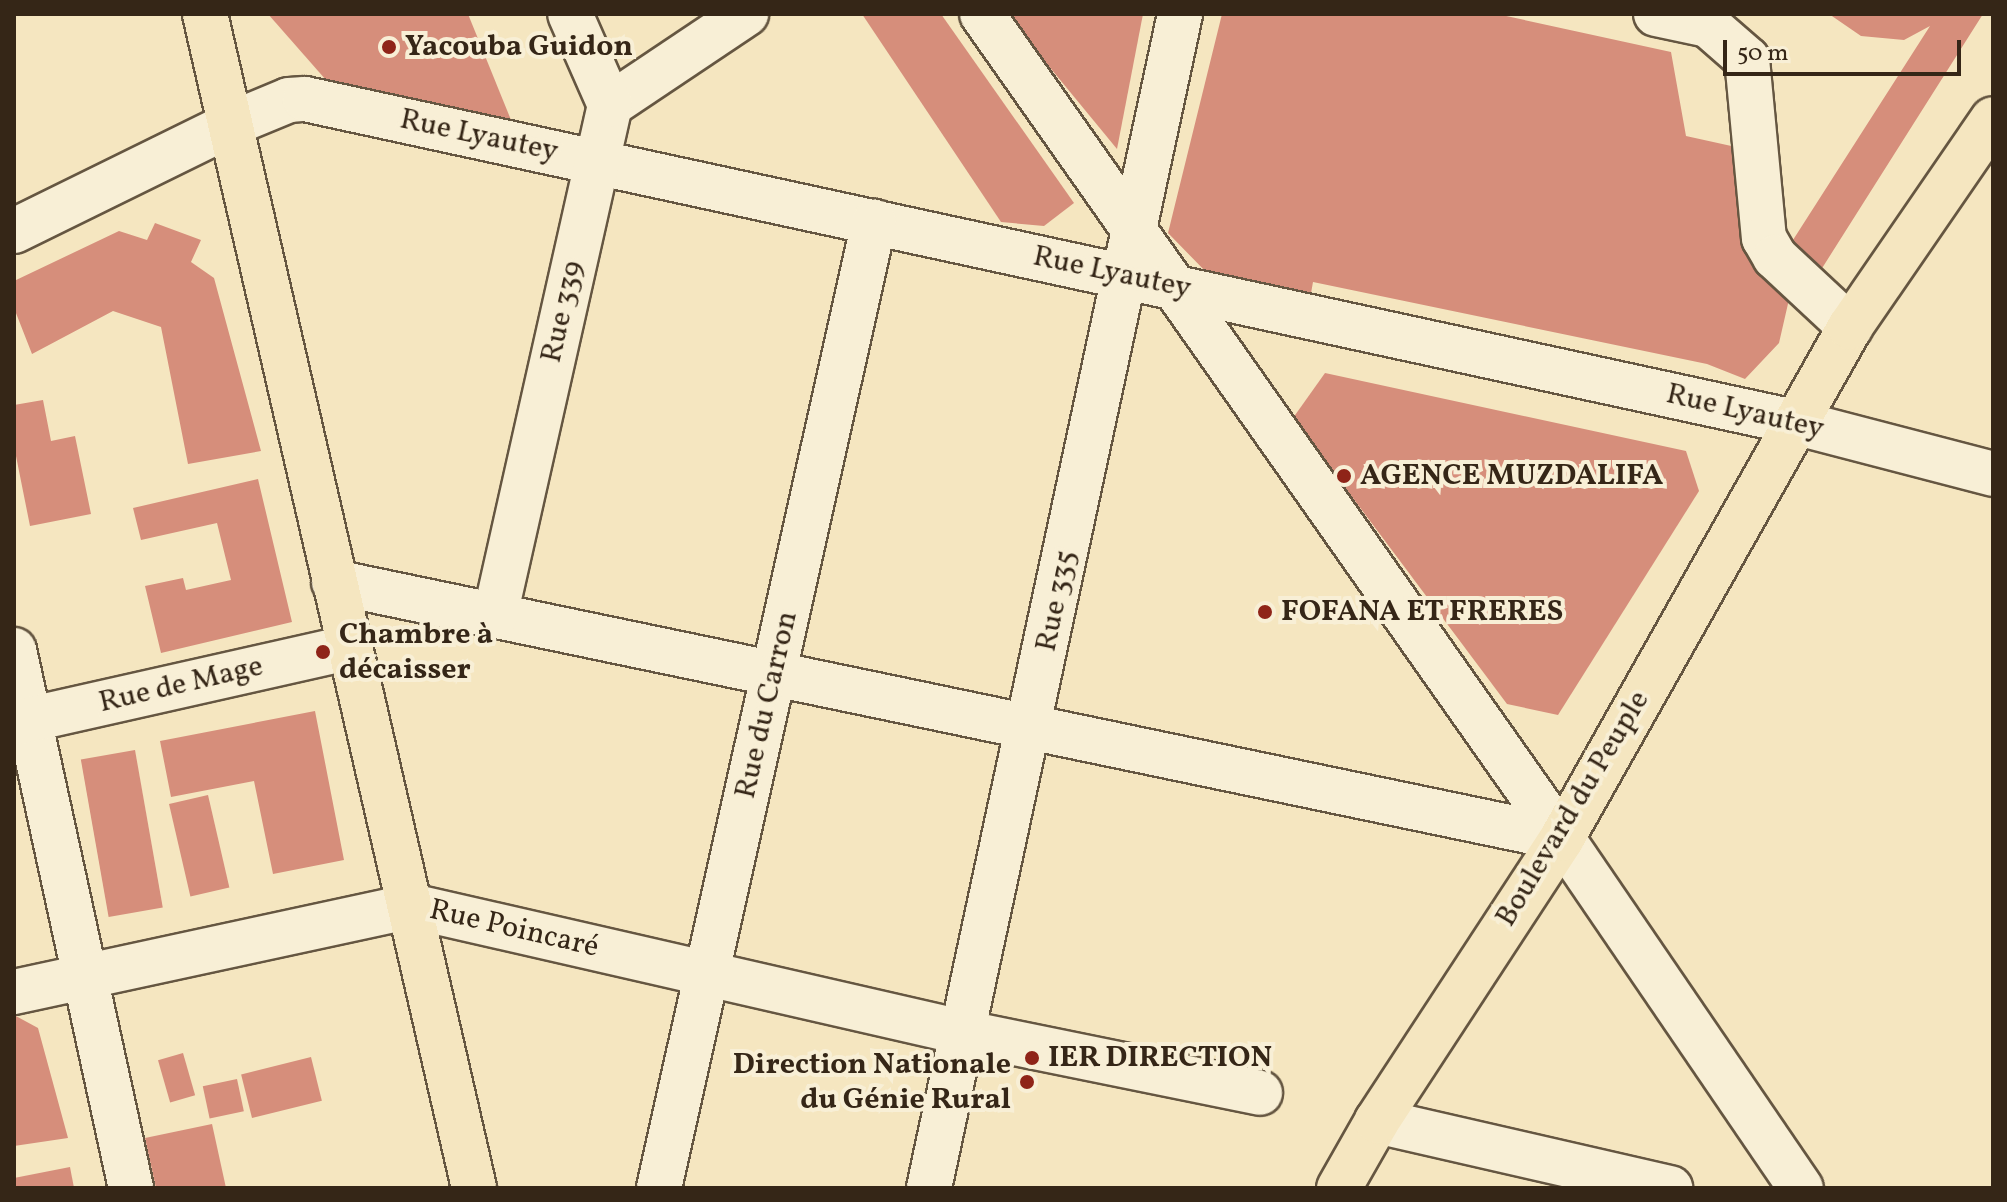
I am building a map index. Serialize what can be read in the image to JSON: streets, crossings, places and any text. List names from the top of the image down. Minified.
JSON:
{"streets":{"main road":["Boulevard du Peuple"],"street":["Rue Lyautey","Rue 339","Rue 335","Rue de Mage","Rue du Carron","Rue Poincaré"]},"crossings":[["Rue Lyautey","Rue 339"],["Rue Lyautey","Rue 335"],["Rue Lyautey","Rue du Carron"],["Rue Lyautey","Boulevard du Peuple"],["Rue 335","Rue Poincaré"],["Rue du Carron","Rue Poincaré"]],"places":["Yacouba Guidon","AGENCE MUZDALIFA","FOFANA ET FRERES","Chambre à décaisser","IER DIRECTION","Direction Nationale du Génie Rural"],"scale_bar":"50 m"}
